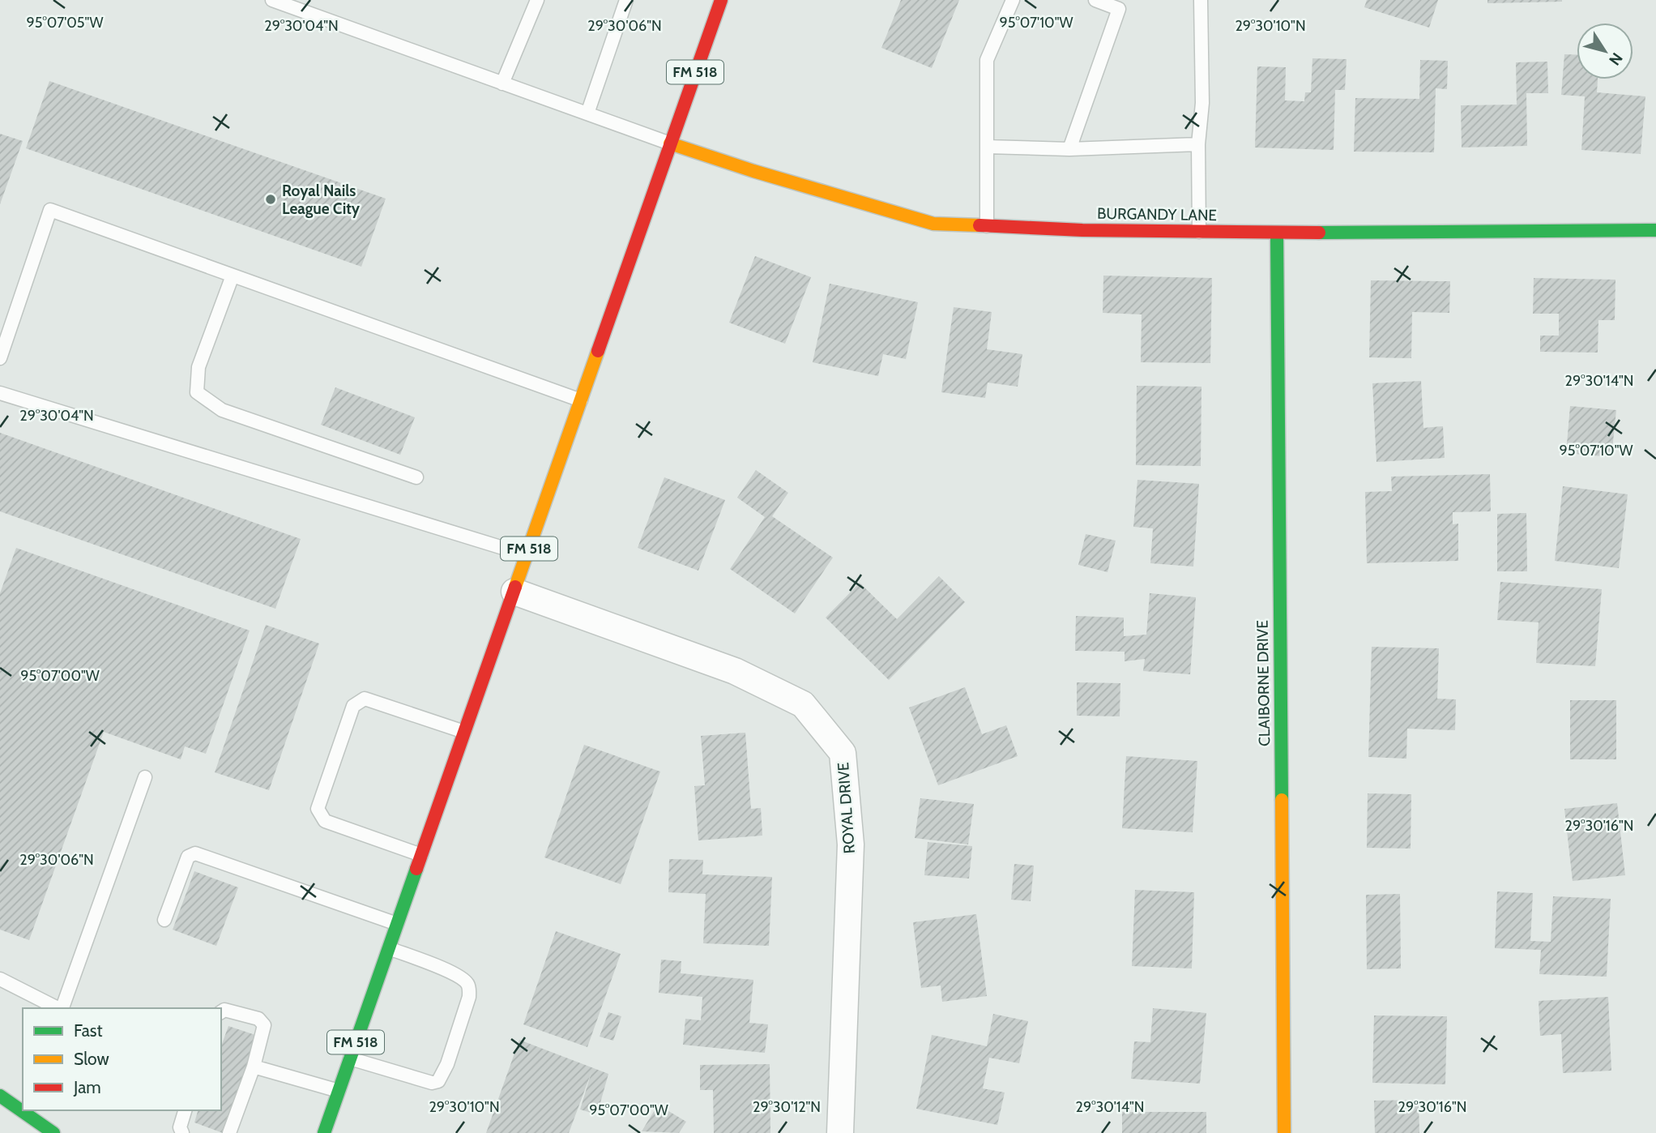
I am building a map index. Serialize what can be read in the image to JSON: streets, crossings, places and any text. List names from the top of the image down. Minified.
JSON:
{"streets":{"street":["FM 518","BURGANDY LANE","CLAIBORNE DRIVE","ROYAL DRIVE"]},"crossings":[["FM 518","BURGANDY LANE"],["FM 518","ROYAL DRIVE"],["BURGANDY LANE","CLAIBORNE DRIVE"]],"places":["Royal Nails League City"],"legend":["Fast","Slow","Jam"],"north":"bottom right","coordinates":["95°07'05\"W","95°07'10\"W","29°30'06\"N","29°30'04\"N","29°30'10\"N","29°30'14\"N","95°07'00\"W","29°30'16\"N","29°30'12\"N"]}
